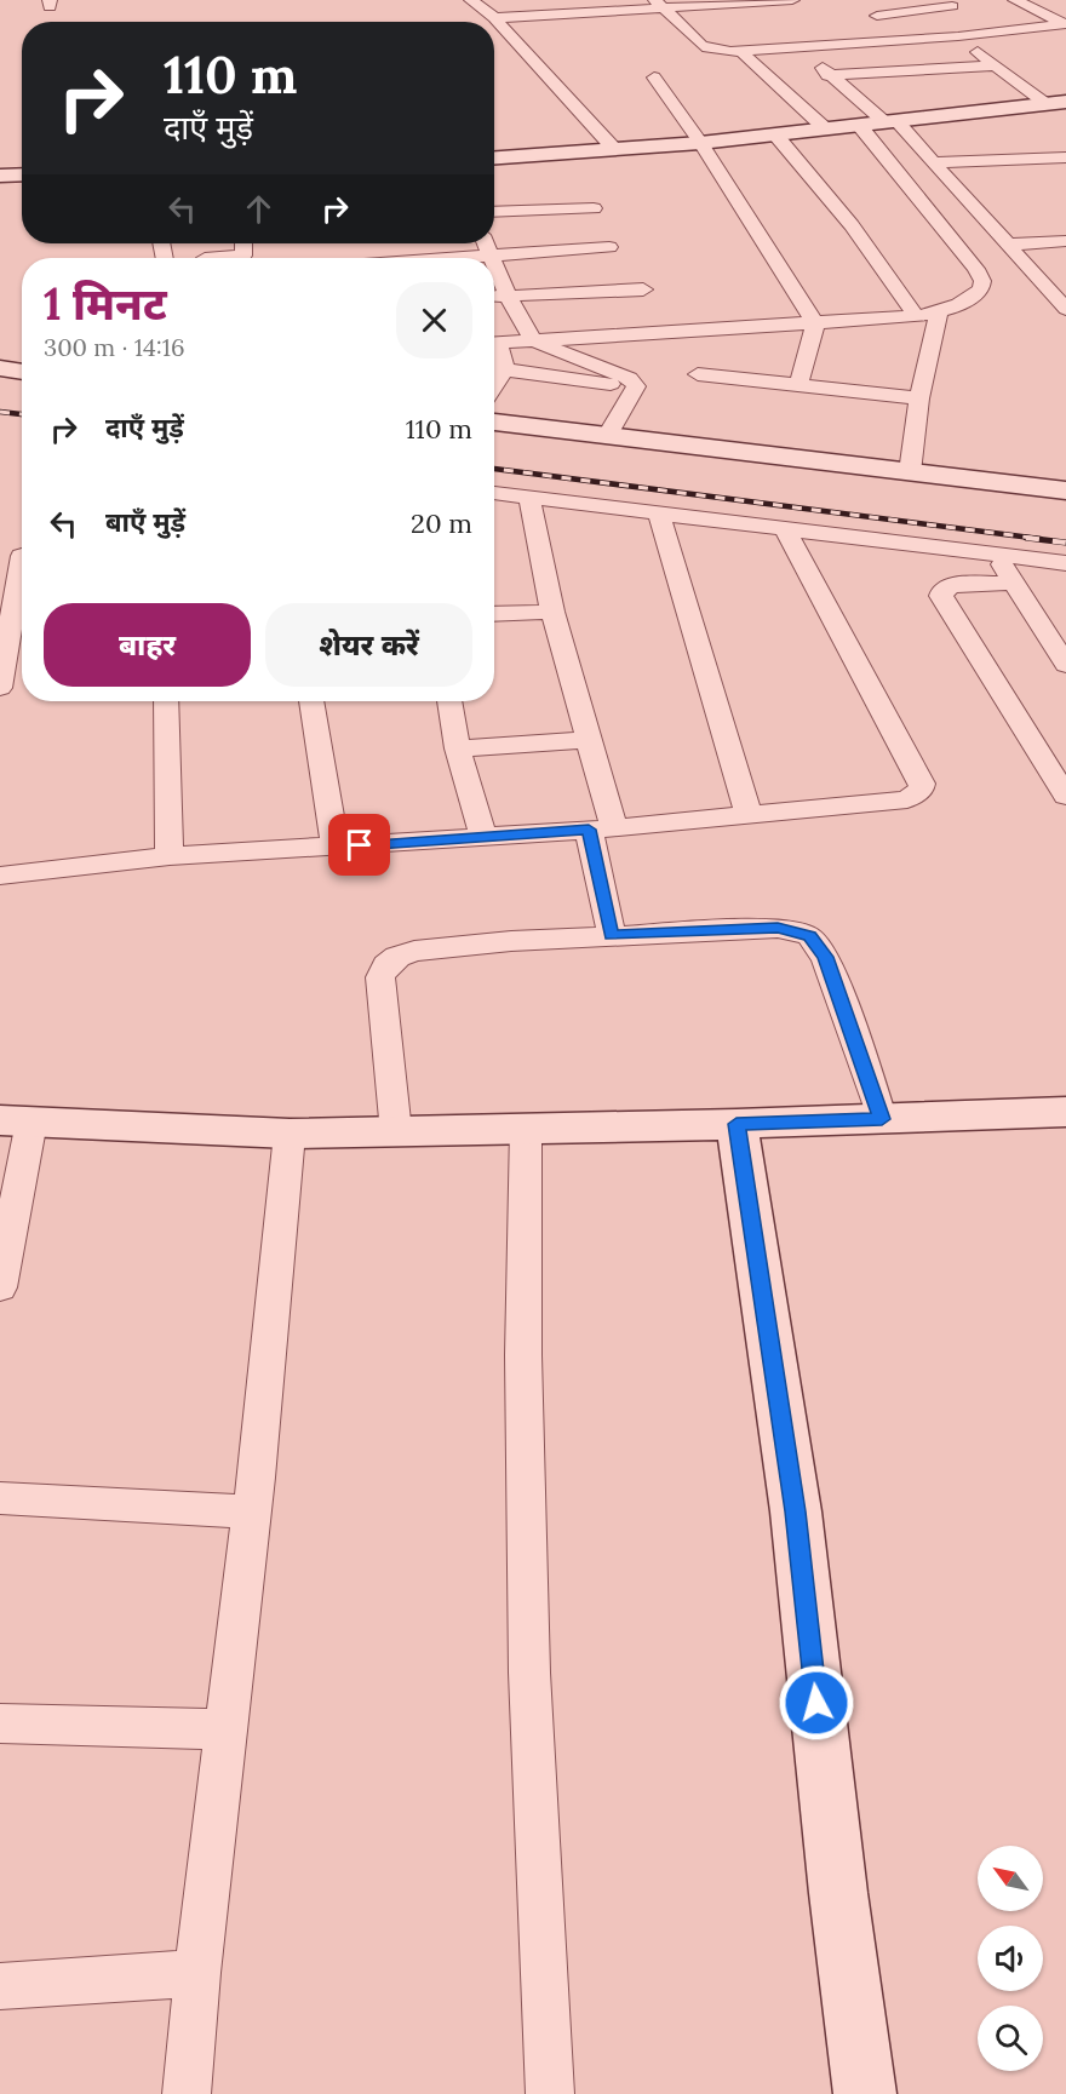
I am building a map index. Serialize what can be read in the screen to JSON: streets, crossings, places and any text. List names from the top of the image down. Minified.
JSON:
{"north":"top left","page":{"turn":["110 m","दाएँ मुड़ें"],"heading":["1 मिनट","300 m · 14:16"],"list":[{"name":"दाएँ मुड़ें","value":"110 m"},{"name":"बाएँ मुड़ें","value":"20 m"}],"buttons":["बाहर","शेयर करें"]}}
